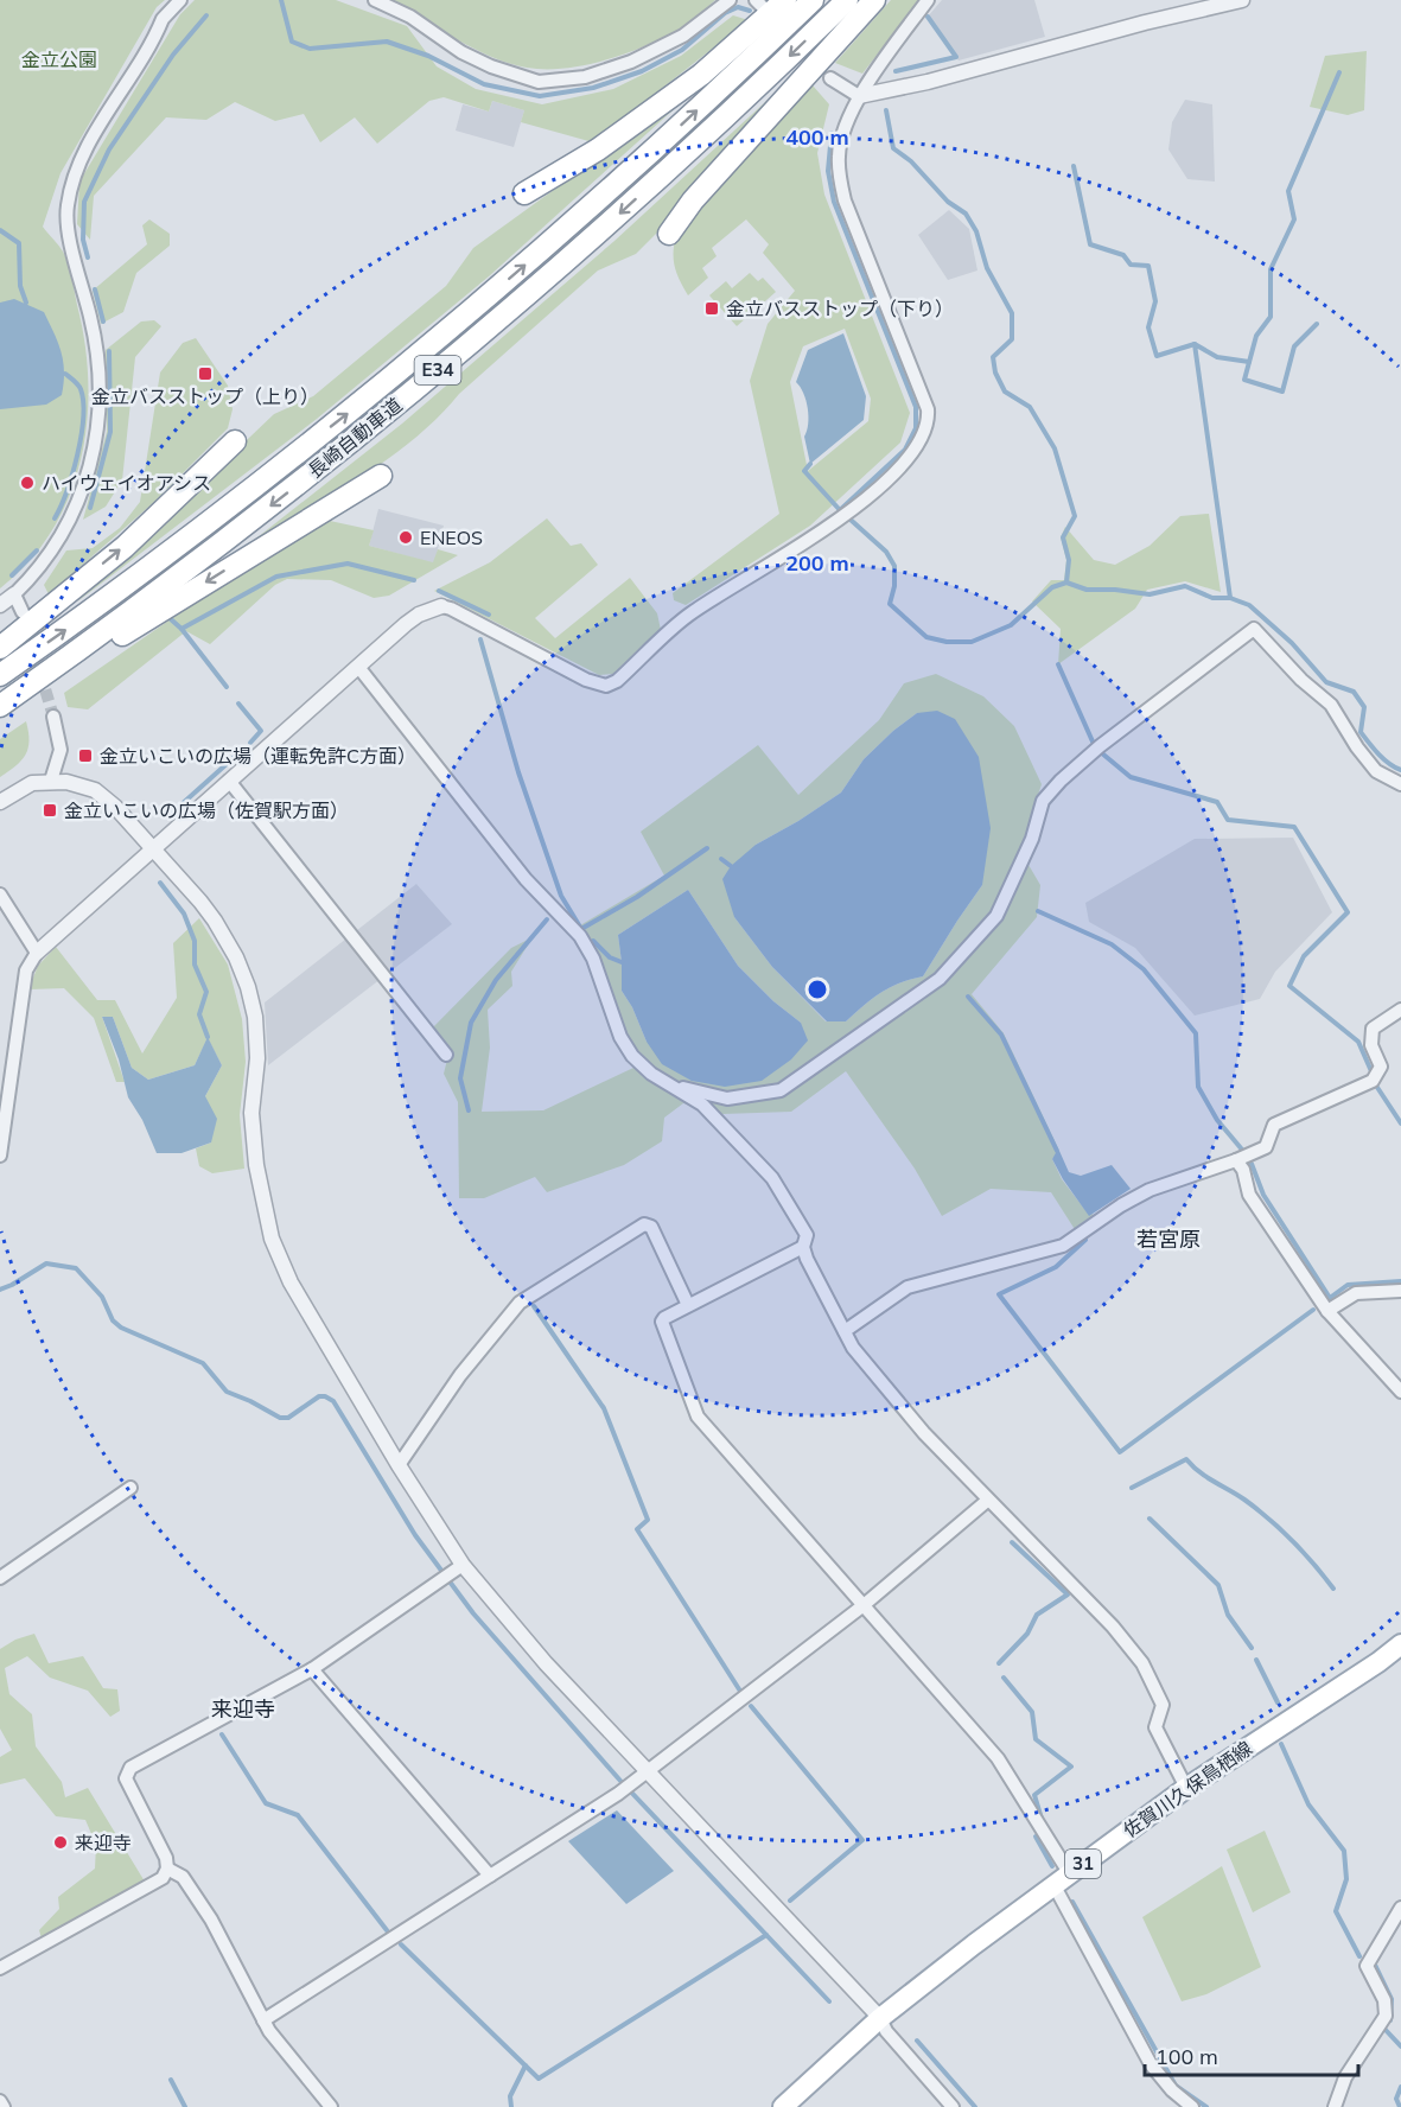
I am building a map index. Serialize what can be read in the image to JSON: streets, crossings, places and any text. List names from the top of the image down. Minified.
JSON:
{"streets":{"highway":["E34","長崎自動車道"],"main road":["佐賀川久保鳥栖線","31"]},"districts":["若宮原","来迎寺"],"parks":["金立公園"],"places":{"transit":["金立バスストップ（下り）","金立バスストップ（上り）","金立いこいの広場（運転免許C方面）","金立いこいの広場（佐賀駅方面）"],"other":["ハイウェイオアシス","ENEOS","来迎寺"]},"scale_bar":"100 m","rings":["400 m","200 m"]}
